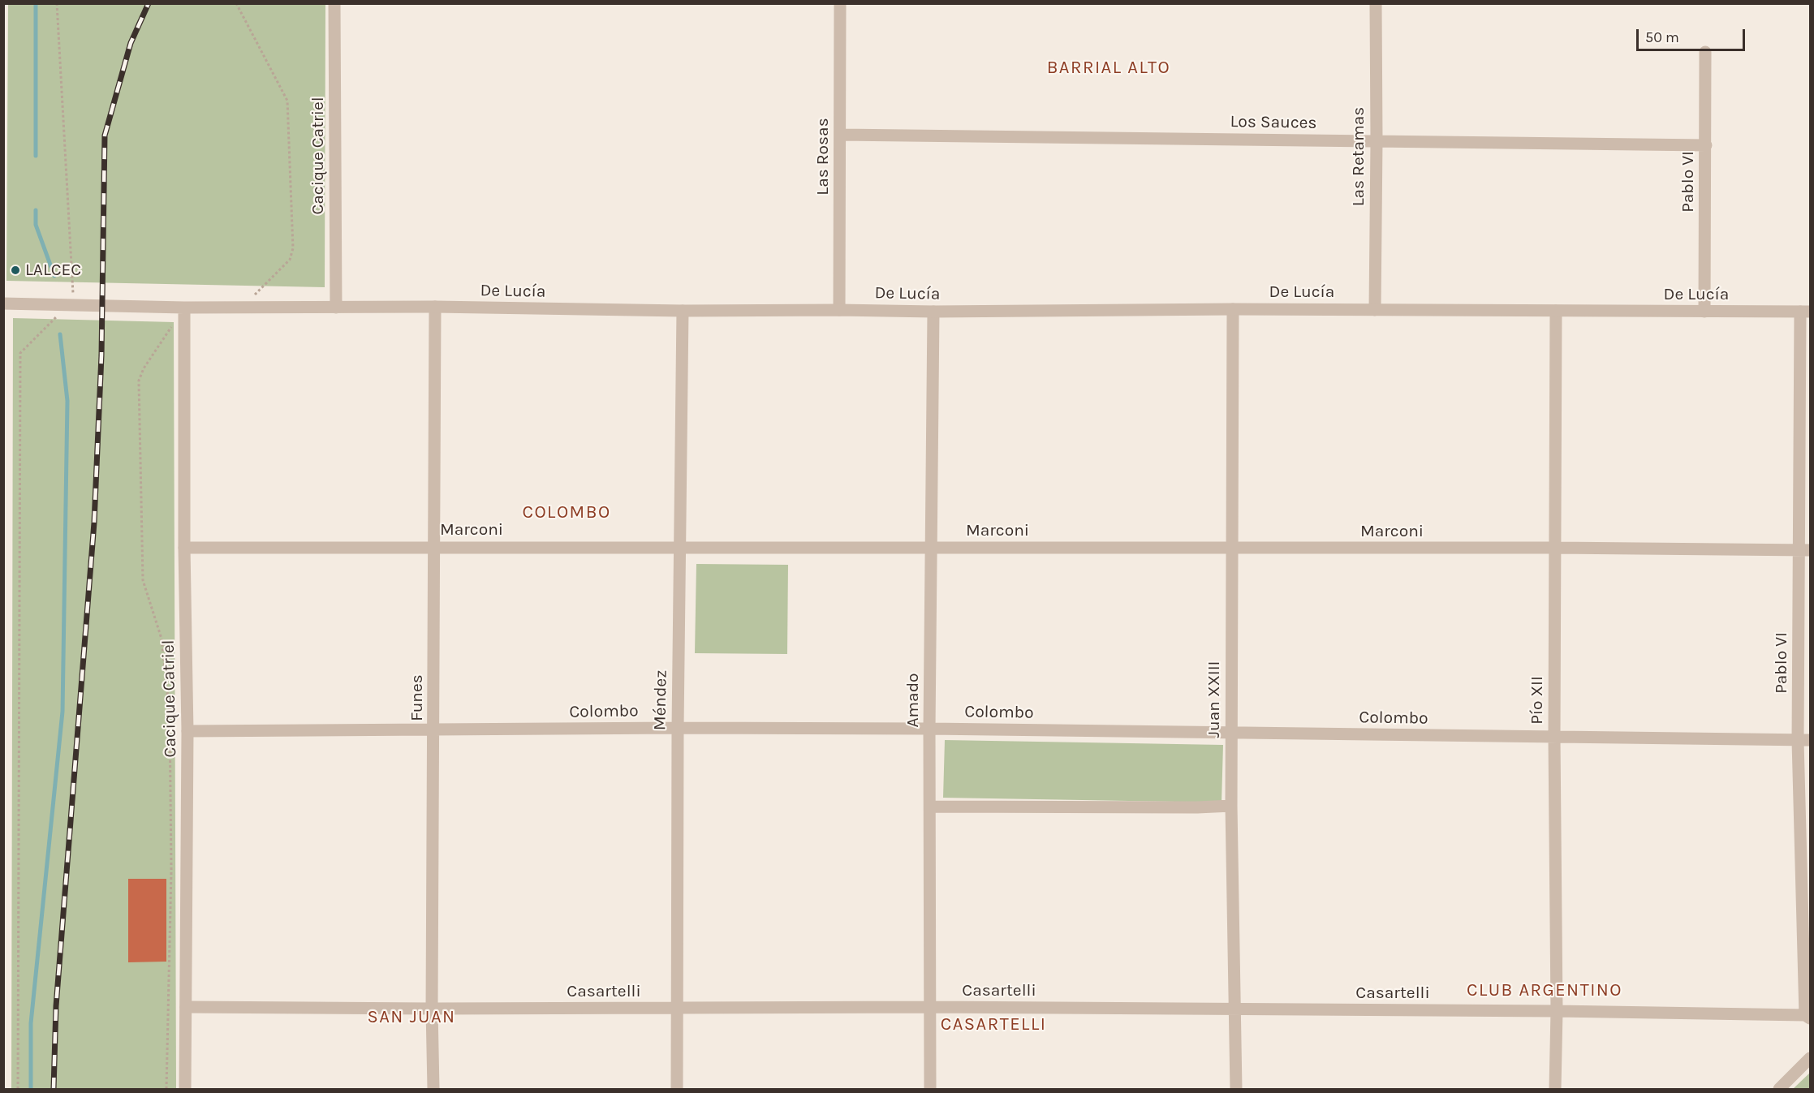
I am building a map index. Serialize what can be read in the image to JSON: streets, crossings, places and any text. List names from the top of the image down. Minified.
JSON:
{"streets":{"street":["Los Sauces","Cacique Catriel","Las Rosas","Las Retamas","Pablo VI","De Lucía","Marconi","Funes","Juan XXIII","Méndez","Amado","Pío XII","Colombo","Casartelli"]},"crossings":[["Los Sauces","Las Rosas"],["Los Sauces","Las Retamas"],["Los Sauces","Pablo VI"],["Cacique Catriel","De Lucía"],["Cacique Catriel","Marconi"],["Cacique Catriel","Colombo"],["Cacique Catriel","Casartelli"],["Las Rosas","De Lucía"],["Las Retamas","De Lucía"],["Pablo VI","De Lucía"],["Pablo VI","Marconi"],["Pablo VI","Colombo"],["Pablo VI","Casartelli"],["De Lucía","Funes"],["De Lucía","Juan XXIII"],["De Lucía","Méndez"],["De Lucía","Amado"],["De Lucía","Pío XII"],["Marconi","Funes"],["Marconi","Juan XXIII"],["Marconi","Méndez"],["Marconi","Amado"],["Marconi","Pío XII"],["Funes","Colombo"],["Funes","Casartelli"],["Juan XXIII","Colombo"],["Juan XXIII","Casartelli"],["Méndez","Colombo"],["Méndez","Casartelli"],["Amado","Colombo"],["Amado","Casartelli"],["Pío XII","Colombo"],["Pío XII","Casartelli"]],"districts":["BARRIAL ALTO","COLOMBO","CLUB ARGENTINO","SAN JUAN","CASARTELLI"],"places":["LALCEC"],"scale_bar":"50 m"}
